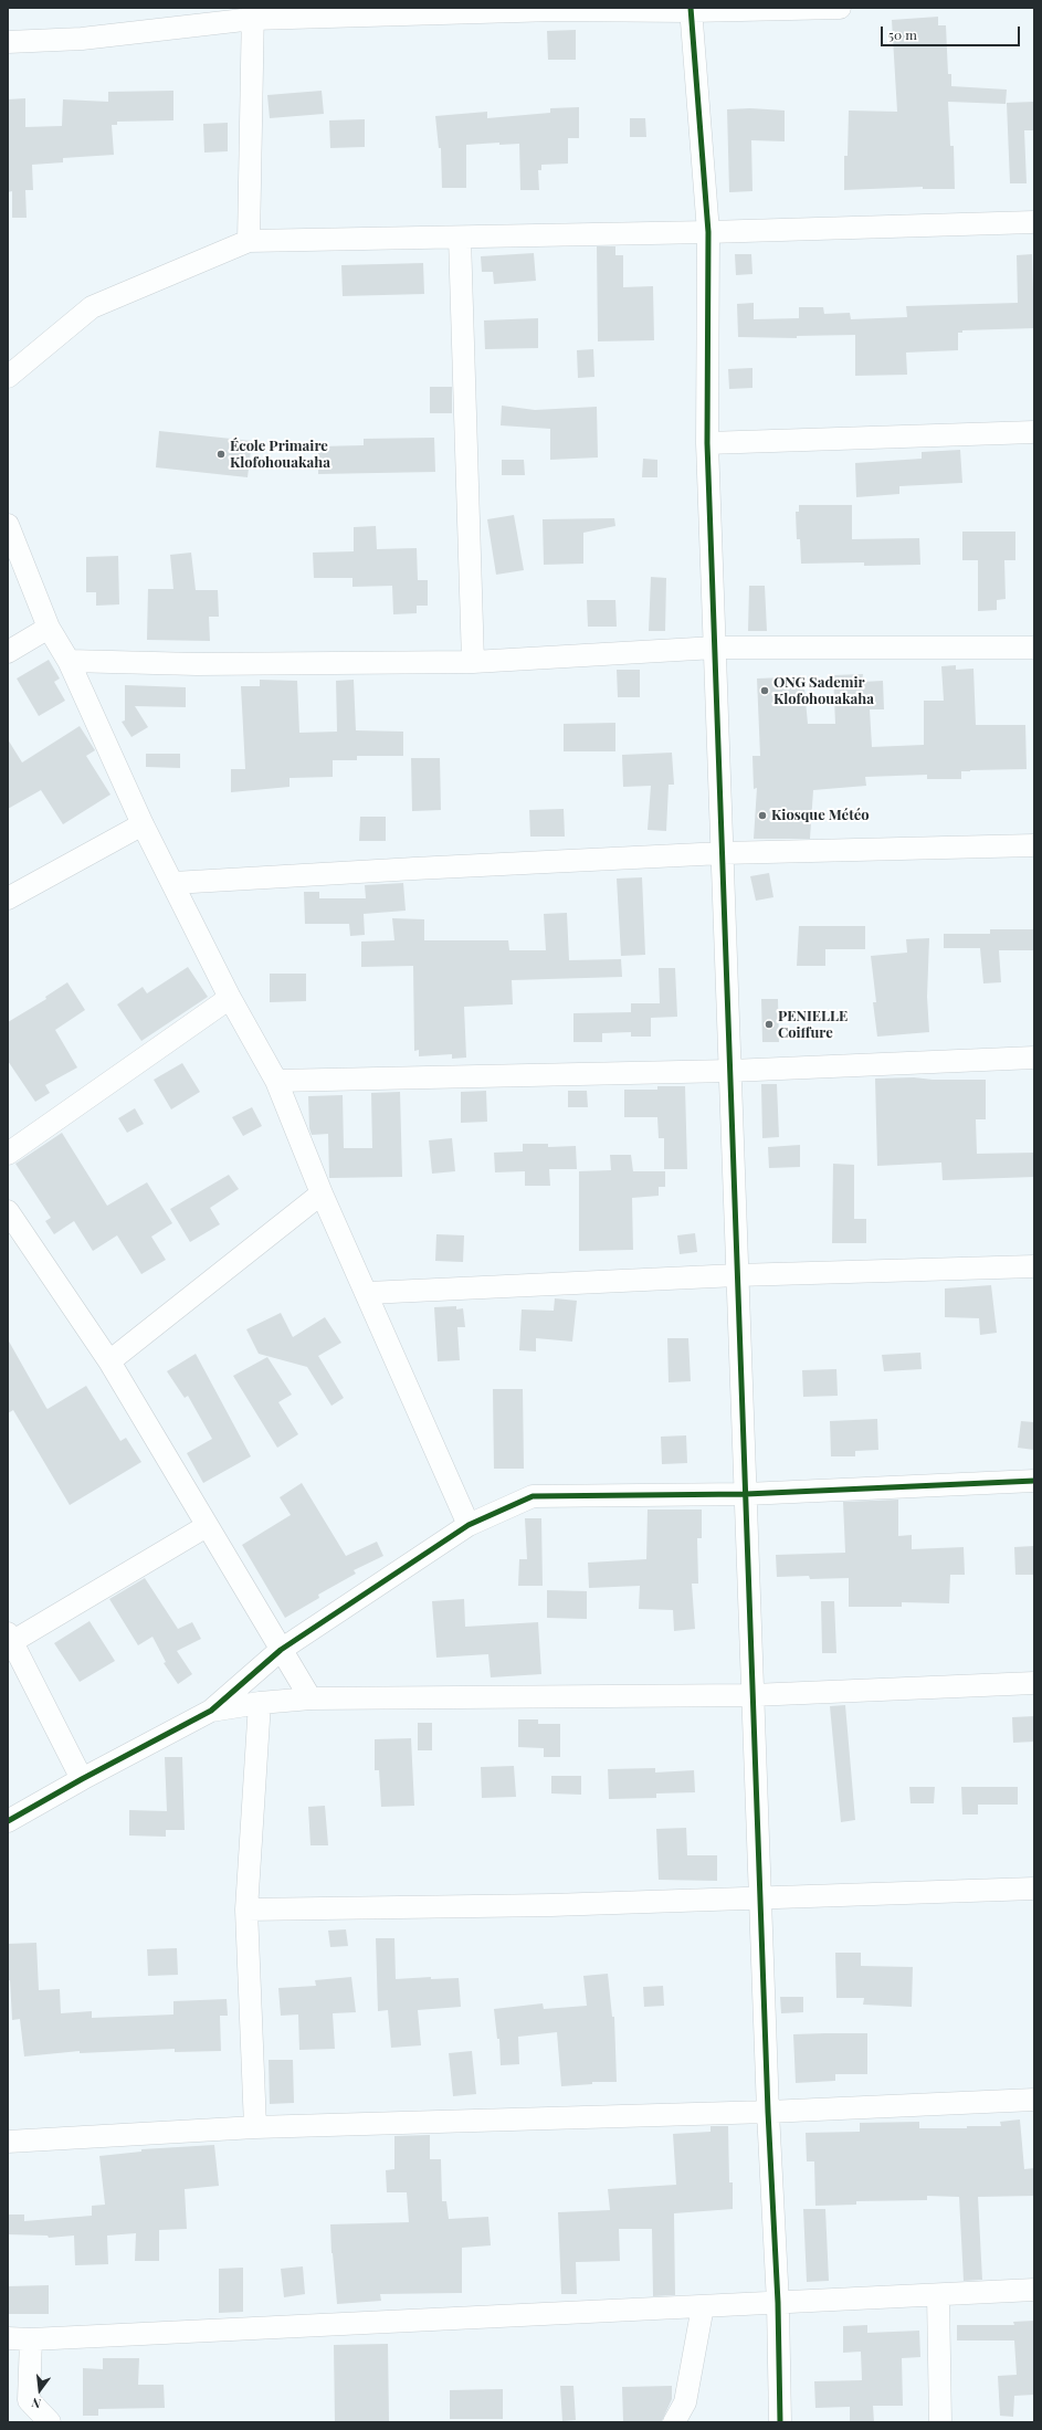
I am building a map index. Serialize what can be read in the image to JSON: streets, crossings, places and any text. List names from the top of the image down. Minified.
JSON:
{"places":["École Primaire Klofohouakaha","ONG Sademir Klofohouakaha","Kiosque Météo","PENIELLE Coiffure"],"scale_bar":"50 m","north":"bottom"}
